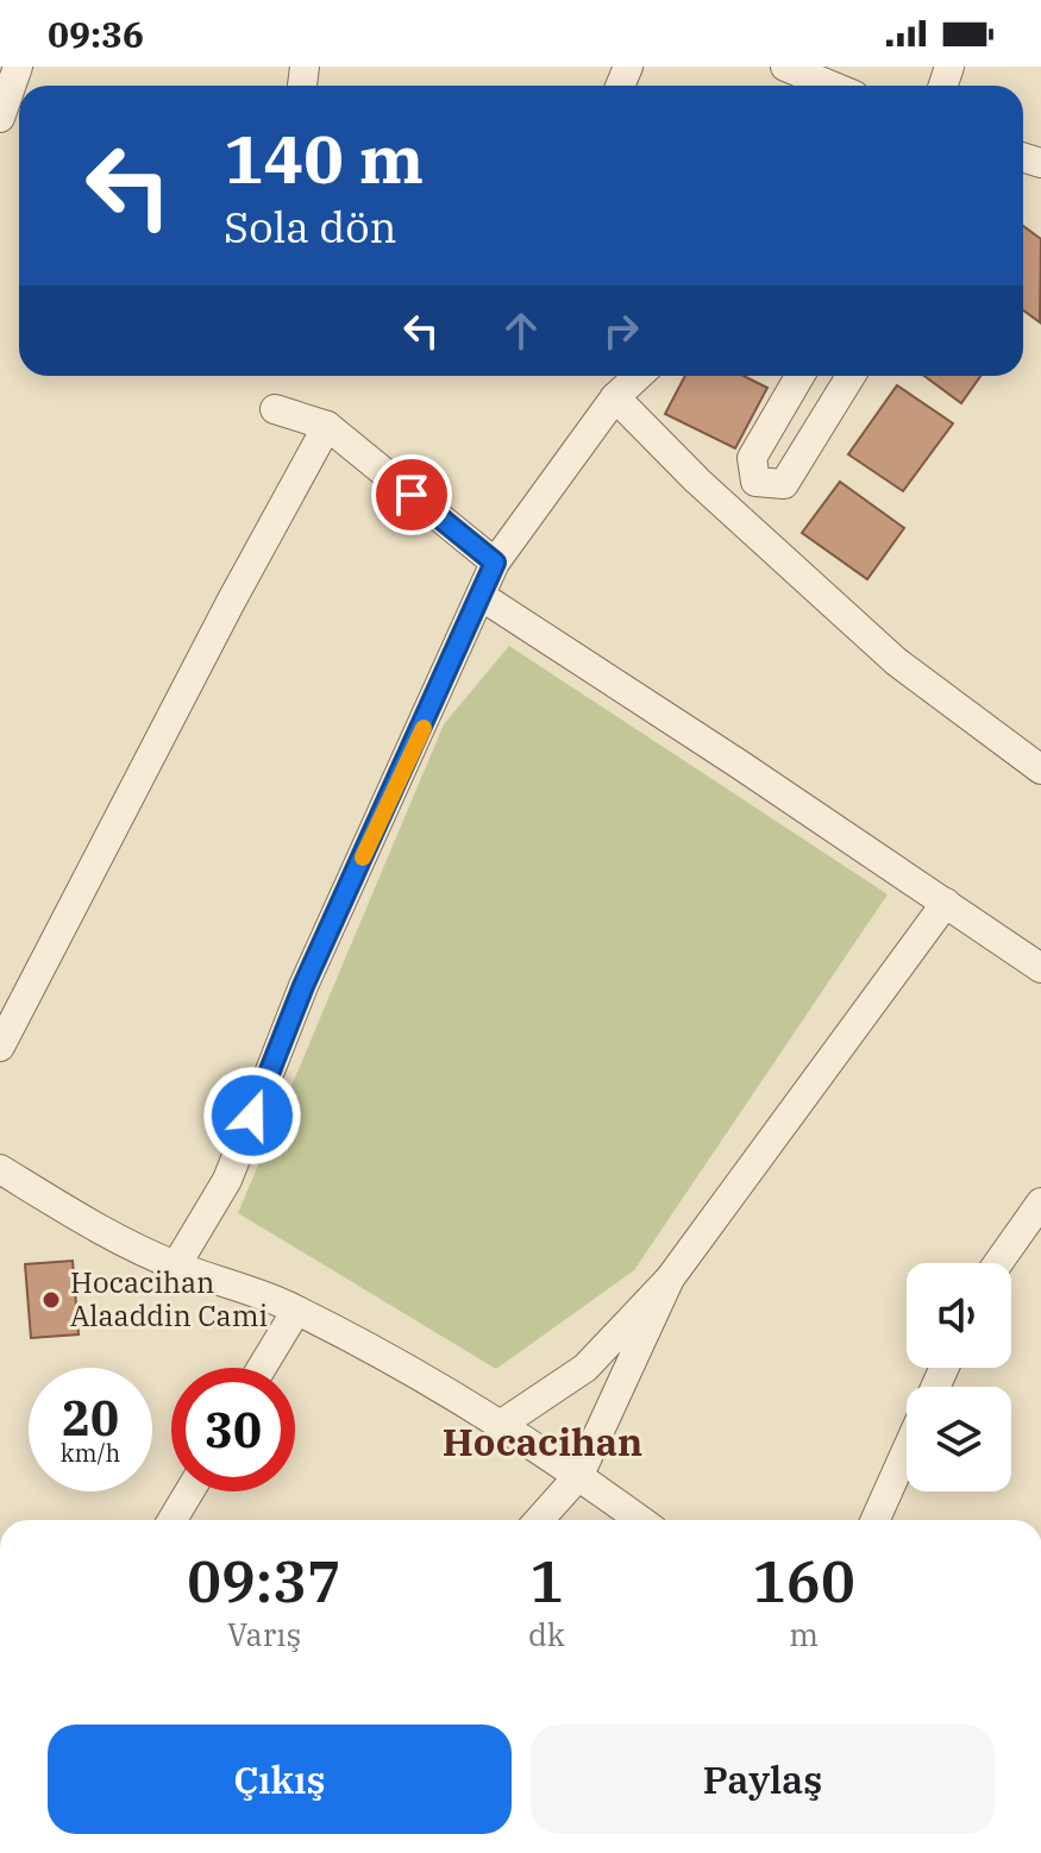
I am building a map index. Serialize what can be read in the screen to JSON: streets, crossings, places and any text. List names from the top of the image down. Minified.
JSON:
{"districts":["Hocacihan"],"places":["Hocacihan Alaaddin Cami"],"page":{"status":"09:36","turn":["140 m","Sola dön"],"speed":"20 km/h","limit":"30","eta":["09:37","Varış","1","dk","160","m"],"buttons":["Çıkış","Paylaş"]}}
